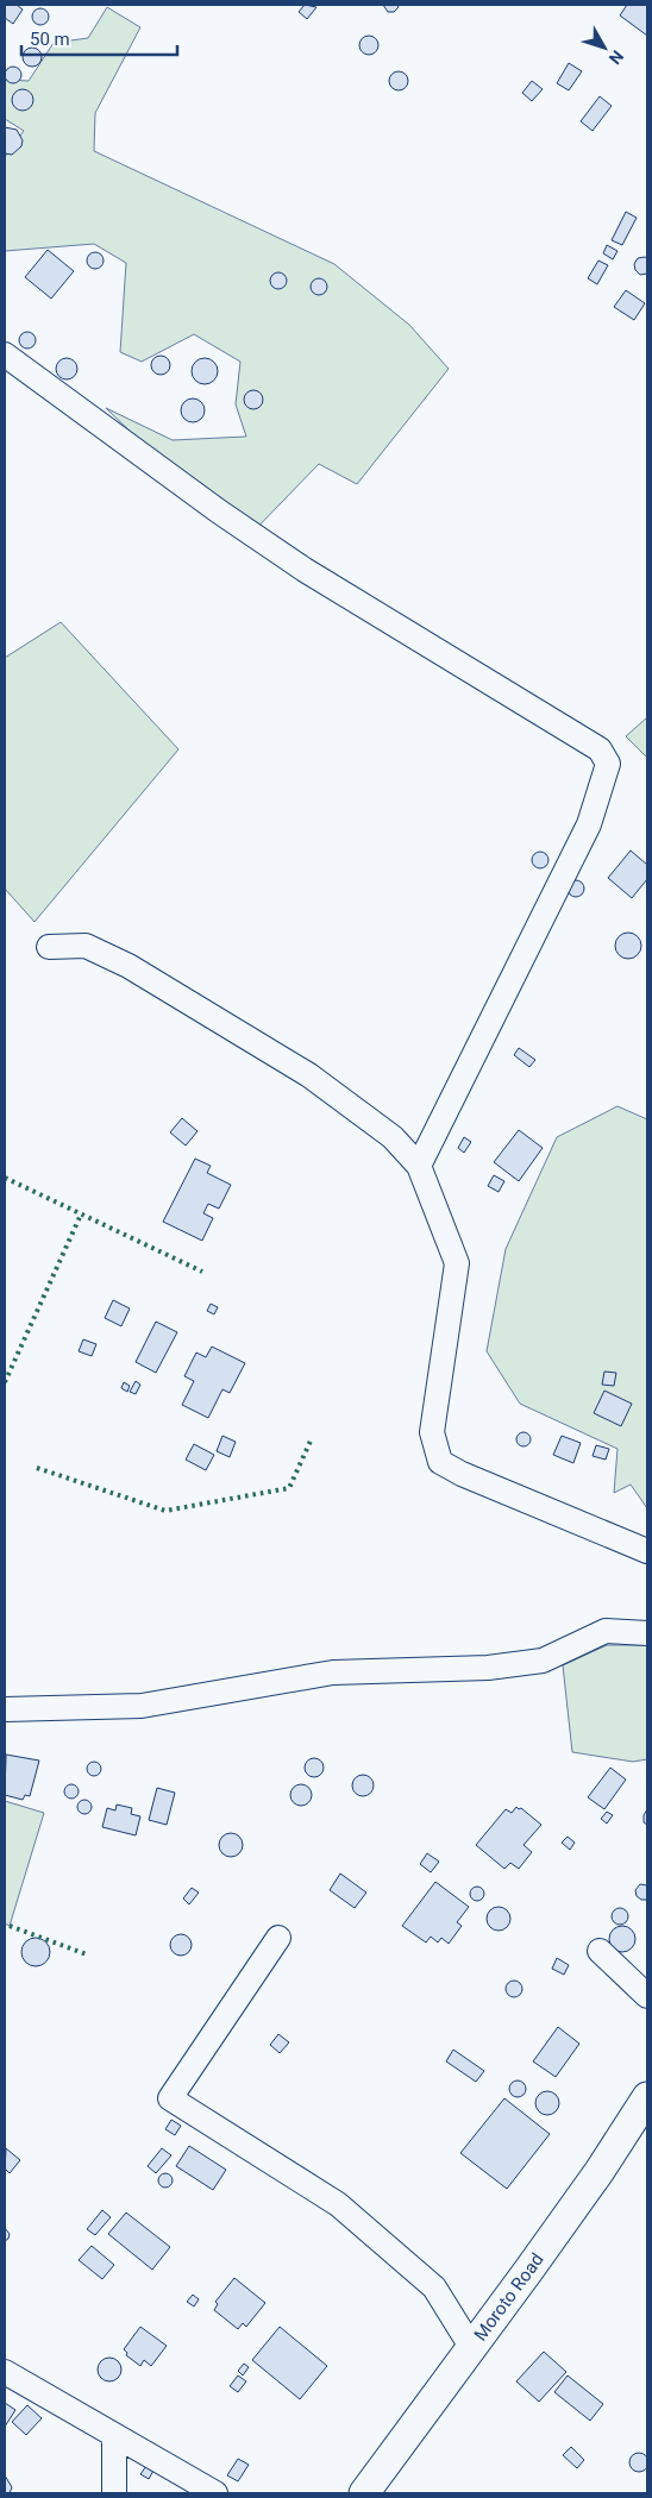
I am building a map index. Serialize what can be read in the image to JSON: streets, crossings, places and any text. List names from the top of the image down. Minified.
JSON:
{"streets":{"main road":["Moroto Road"]},"scale_bar":"50 m","north":"bottom right"}
